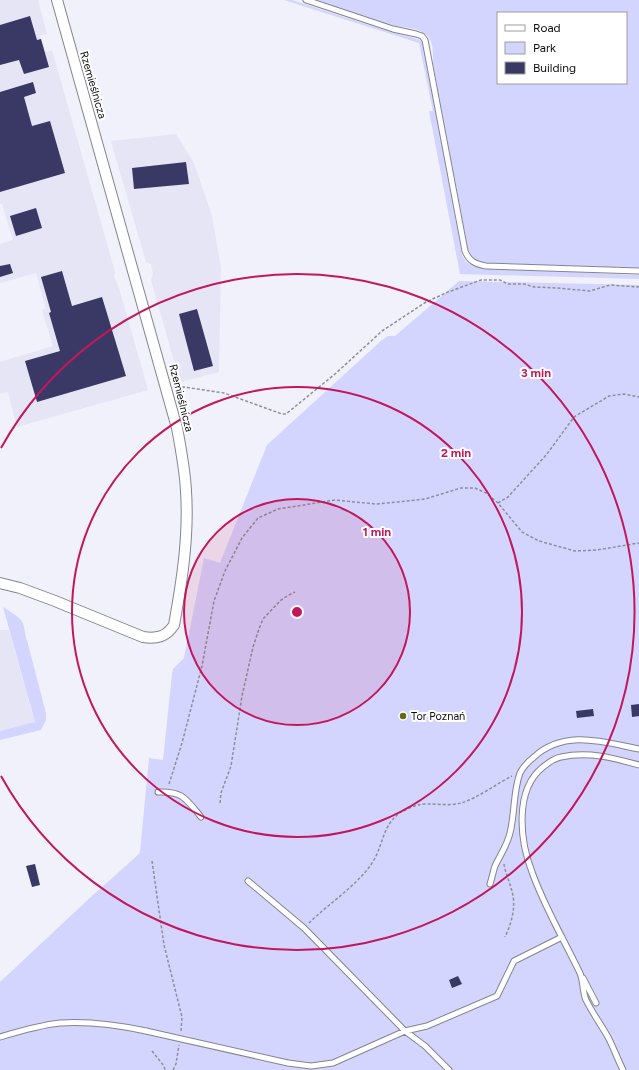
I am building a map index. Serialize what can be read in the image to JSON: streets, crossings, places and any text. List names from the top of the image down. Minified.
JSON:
{"streets":{"street":["Rzemieślnicza"]},"places":["Tor Poznań"],"legend":["Road","Park","Building"],"rings":["3 min","2 min","1 min"]}
